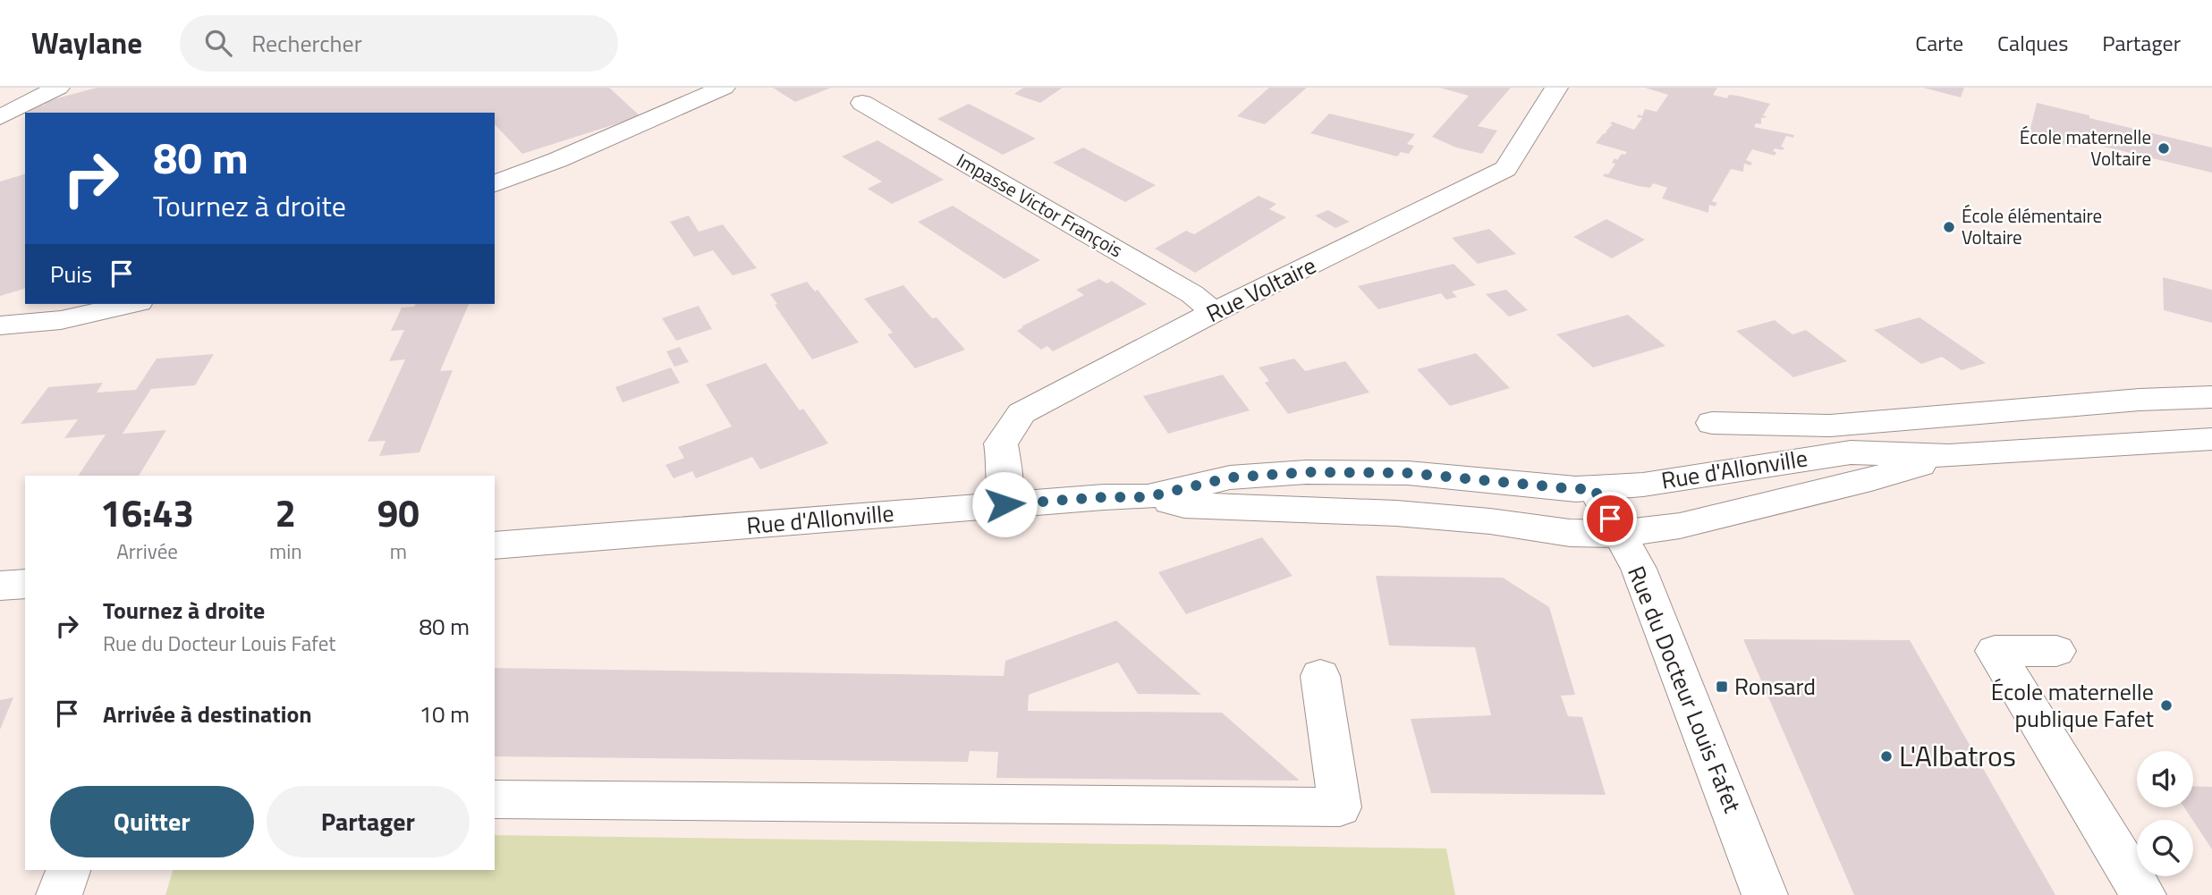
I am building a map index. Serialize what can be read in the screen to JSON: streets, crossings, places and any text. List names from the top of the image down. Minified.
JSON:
{"streets":{"street":["Impasse Victor François","Rue Voltaire","Rue d'Allonville","Rue du Docteur Louis Fafet"]},"crossings":[["Impasse Victor François","Rue Voltaire"],["Rue Voltaire","Rue d'Allonville"],["Rue d'Allonville","Rue du Docteur Louis Fafet"]],"places":{"other":["École maternelle Voltaire","École élémentaire Voltaire","École maternelle publique Fafet","L'Albatros"],"transit":["Ronsard"]},"page":{"header":"Waylane","search":"Rechercher","nav":["Carte","Calques","Partager"],"turn":["80 m","Tournez à droite"],"then":"Puis","eta":["16:43","Arrivée","2","min","90","m"],"list":[{"name":"Tournez à droite","note":"Rue du Docteur Louis Fafet","value":"80 m"},{"name":"Arrivée à destination","value":"10 m"}],"buttons":["Quitter","Partager"]}}
